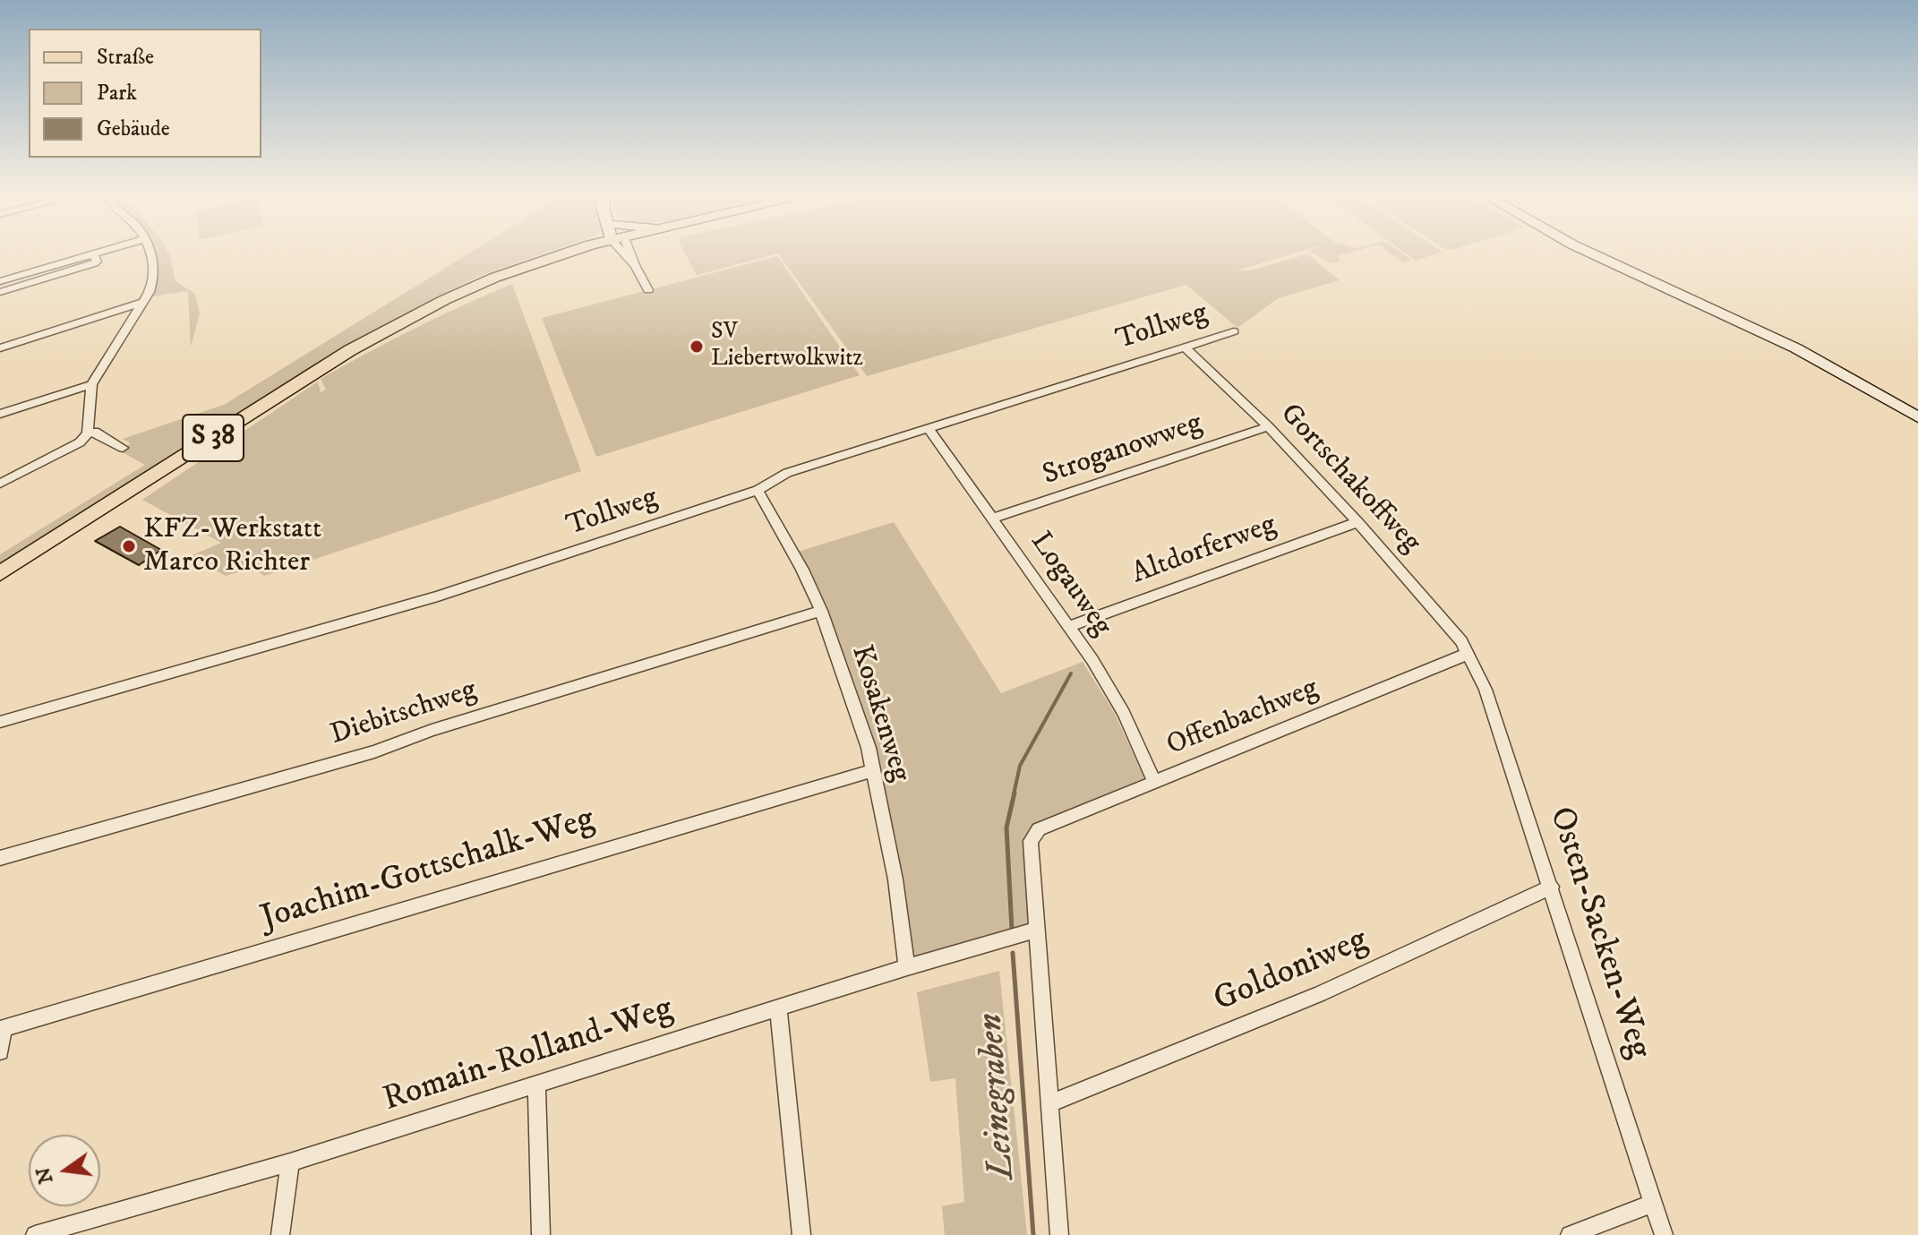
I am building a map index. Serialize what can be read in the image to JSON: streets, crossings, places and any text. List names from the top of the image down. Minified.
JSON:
{"streets":{"main road":["S 38"],"street":["Tollweg","Stroganowweg","Gortschakoffweg","Altdorferweg","Logauweg","Diebitschweg","Kosakenweg","Offenbachweg","Joachim-Gottschalk-Weg","Osten-Sacken-Weg","Goldoniweg","Romain-Rolland-Weg"]},"crossings":[["Tollweg","Gortschakoffweg"],["Tollweg","Logauweg"],["Tollweg","Kosakenweg"],["Stroganowweg","Gortschakoffweg"],["Stroganowweg","Logauweg"],["Gortschakoffweg","Altdorferweg"],["Gortschakoffweg","Offenbachweg"],["Gortschakoffweg","Osten-Sacken-Weg"],["Altdorferweg","Logauweg"],["Logauweg","Offenbachweg"],["Diebitschweg","Kosakenweg"],["Kosakenweg","Joachim-Gottschalk-Weg"],["Kosakenweg","Romain-Rolland-Weg"],["Offenbachweg","Osten-Sacken-Weg"],["Offenbachweg","Romain-Rolland-Weg"],["Osten-Sacken-Weg","Goldoniweg"]],"water":["Leinegraben"],"places":["SV Liebertwolkwitz","KFZ-Werkstatt Marco Richter"],"legend":["Straße","Park","Gebäude"],"north":"left"}
